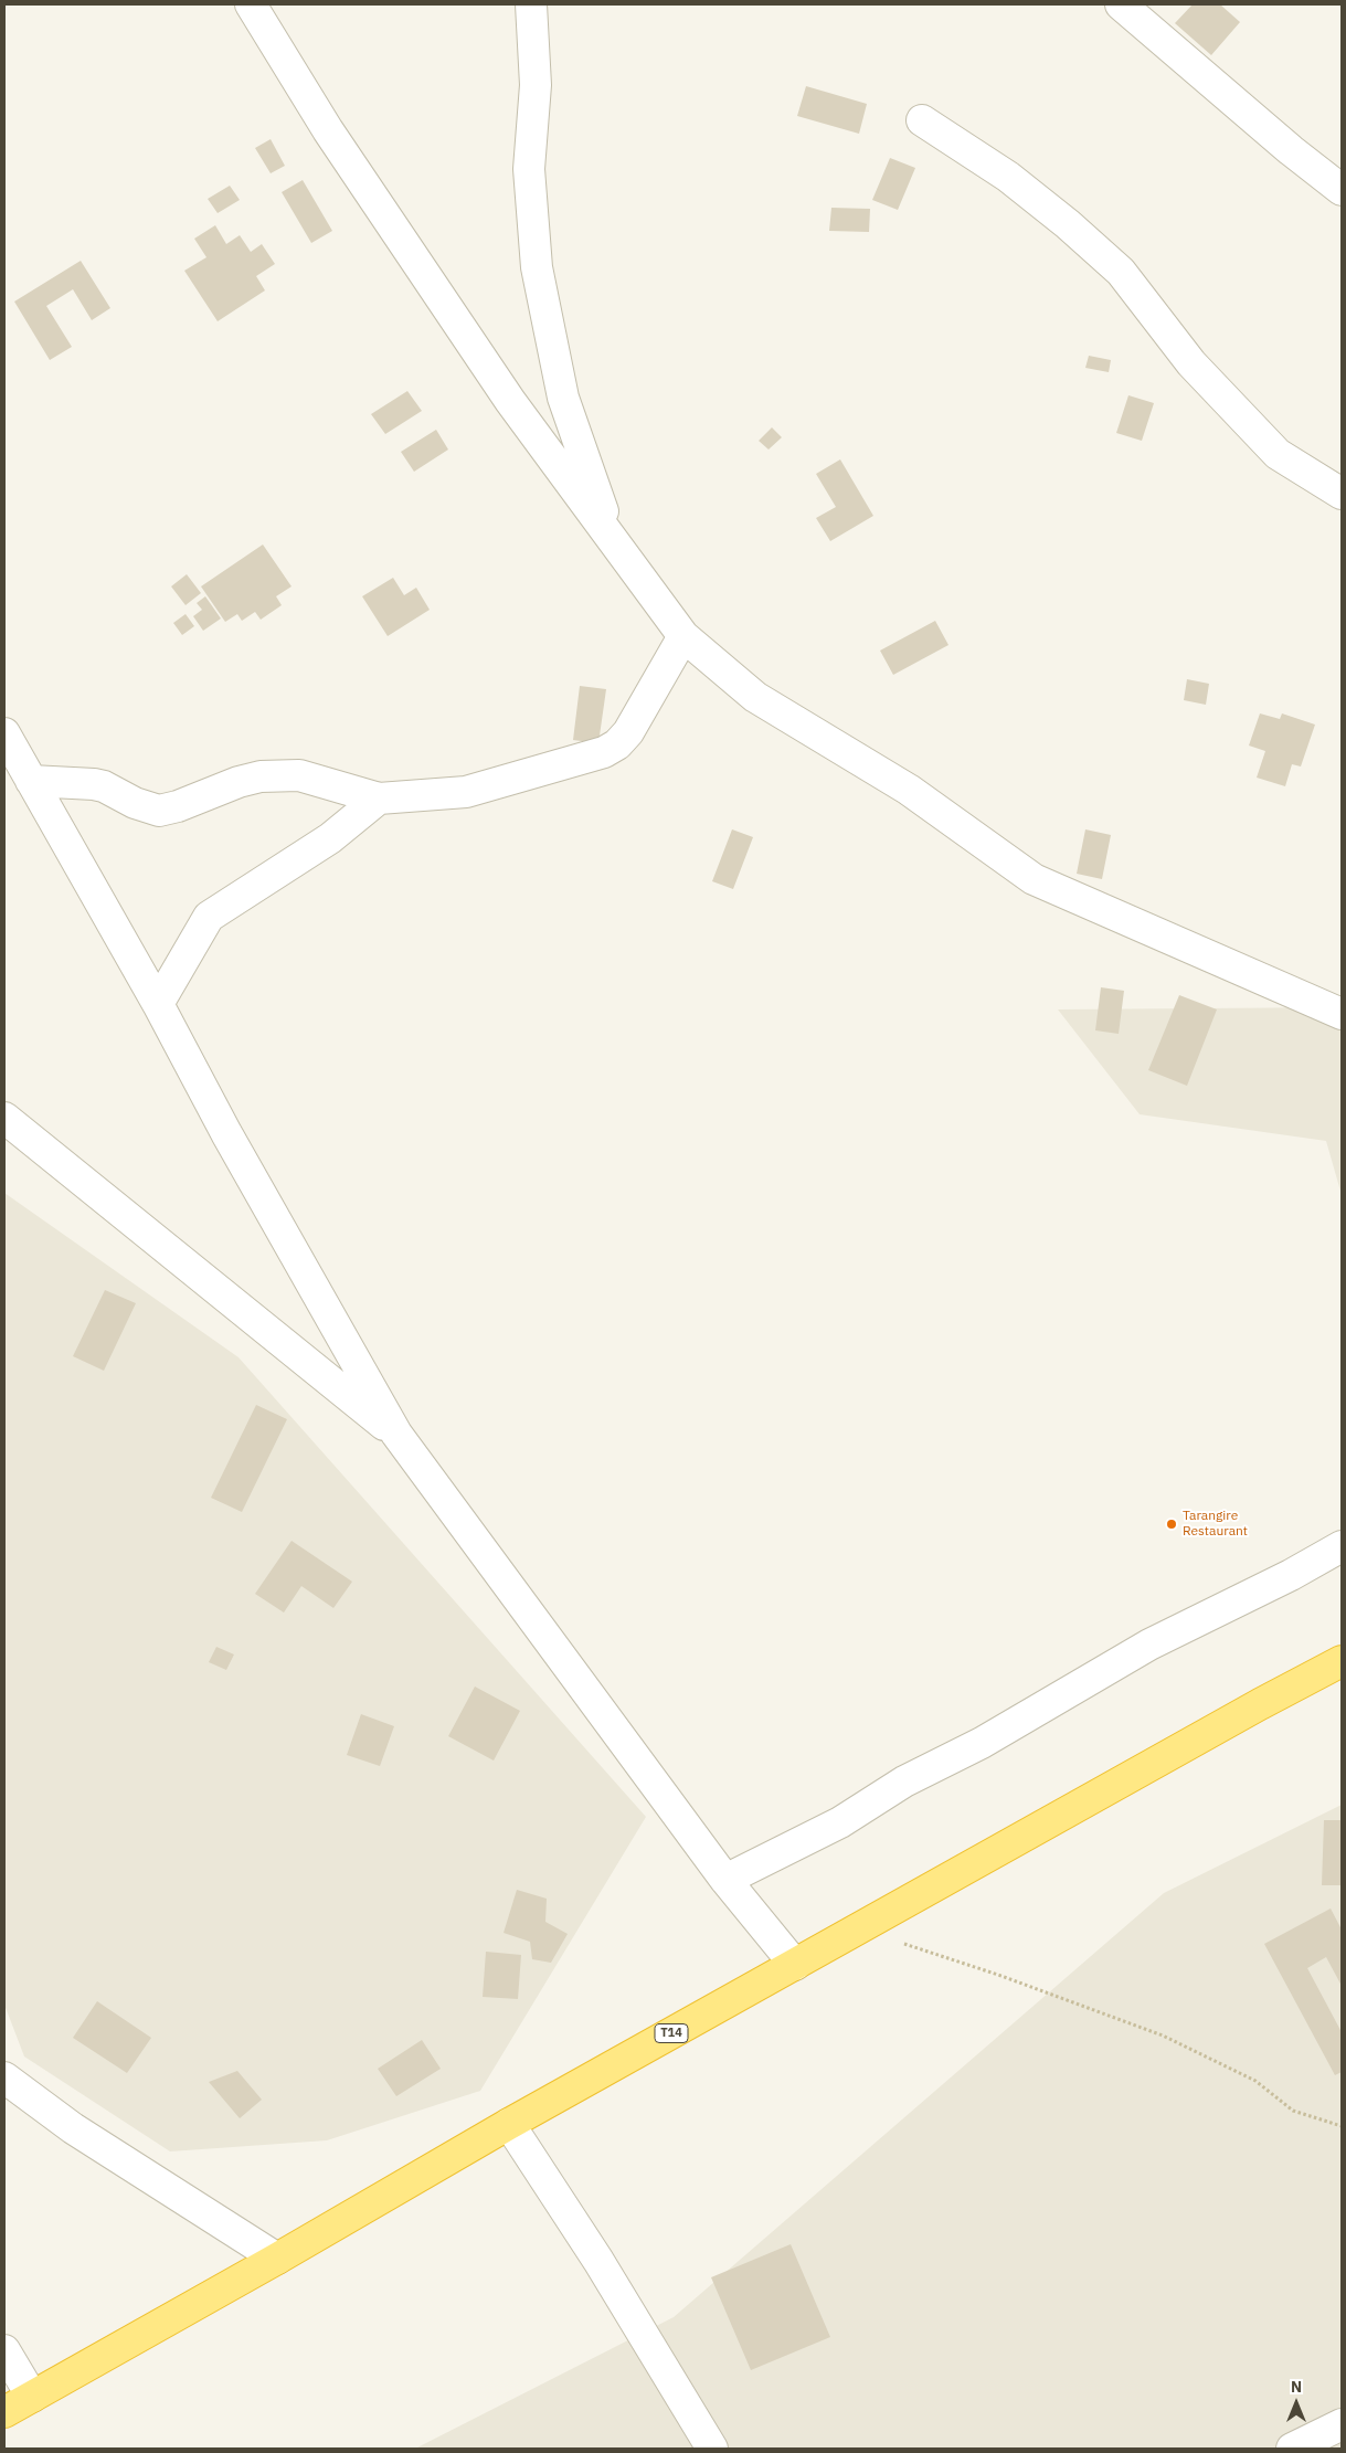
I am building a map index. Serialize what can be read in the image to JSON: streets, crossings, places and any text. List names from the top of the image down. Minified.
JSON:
{"streets":{"highway":["T14"]},"places":["Tarangire Restaurant"],"north":"top"}
